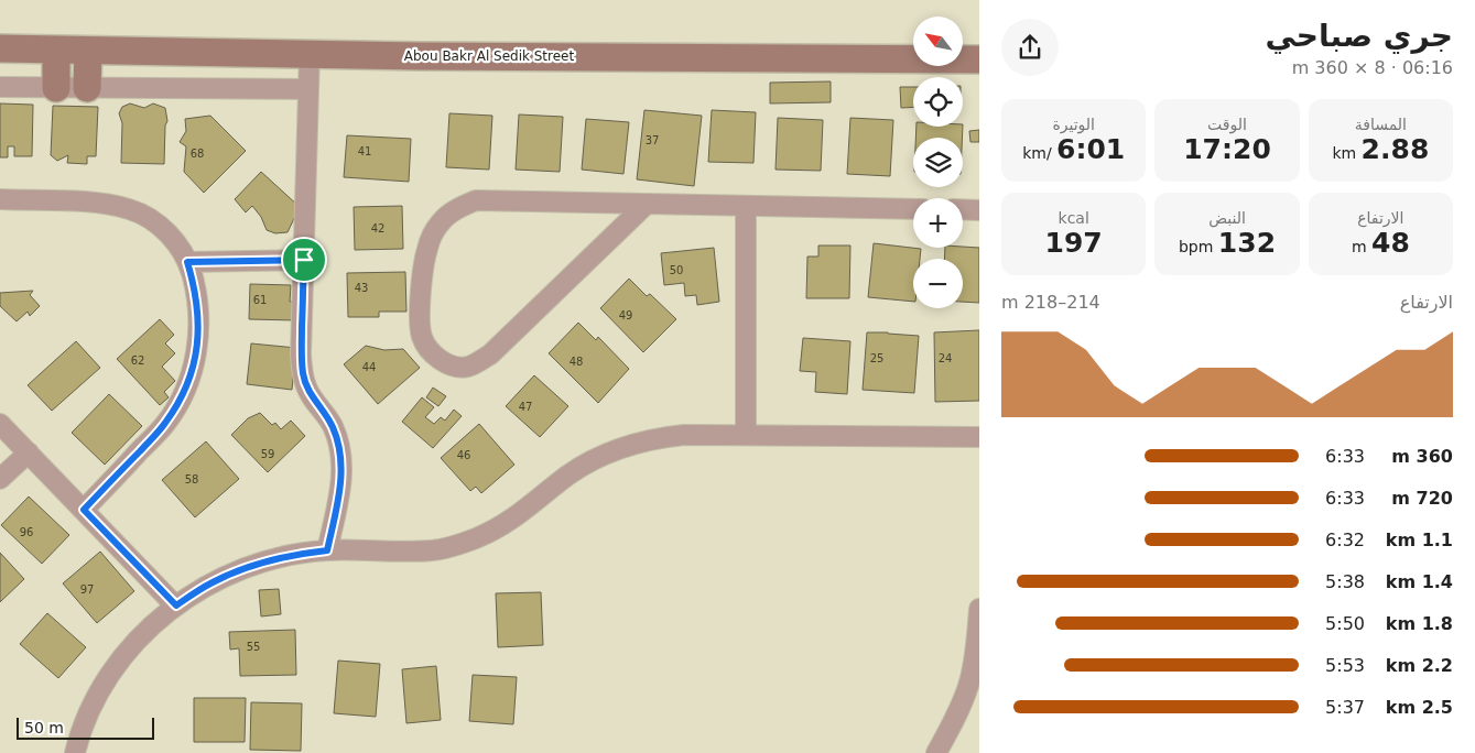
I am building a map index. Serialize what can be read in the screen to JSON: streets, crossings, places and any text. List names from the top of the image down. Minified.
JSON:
{"streets":{"main road":["Abou Bakr Al Sedik Street"]},"house_numbers":["37","41","68","42","50","43","61","49","25","24","62","48","44","47","59","46","58","96","97","55"],"scale_bar":"50 m","north":"top left","page":{"heading":["جري صباحي","06:16 · 8 × 360 m"],"map_buttons":["+","−"],"stats":[["المسافة","2.88 km"],["الوقت","17:20"],["الوتيرة","6:01 /km"],["الارتفاع","48 m"],["النبض","132 bpm"],["kcal","197"]],"chart":["الارتفاع","214–218 m"],"list":[{"name":"360 m","note":"6:33"},{"name":"720 m","note":"6:33"},{"name":"1.1 km","note":"6:32"},{"name":"1.4 km","note":"5:38"},{"name":"1.8 km","note":"5:50"},{"name":"2.2 km","note":"5:53"},{"name":"2.5 km","note":"5:37"}],"scale":"50 m"}}
